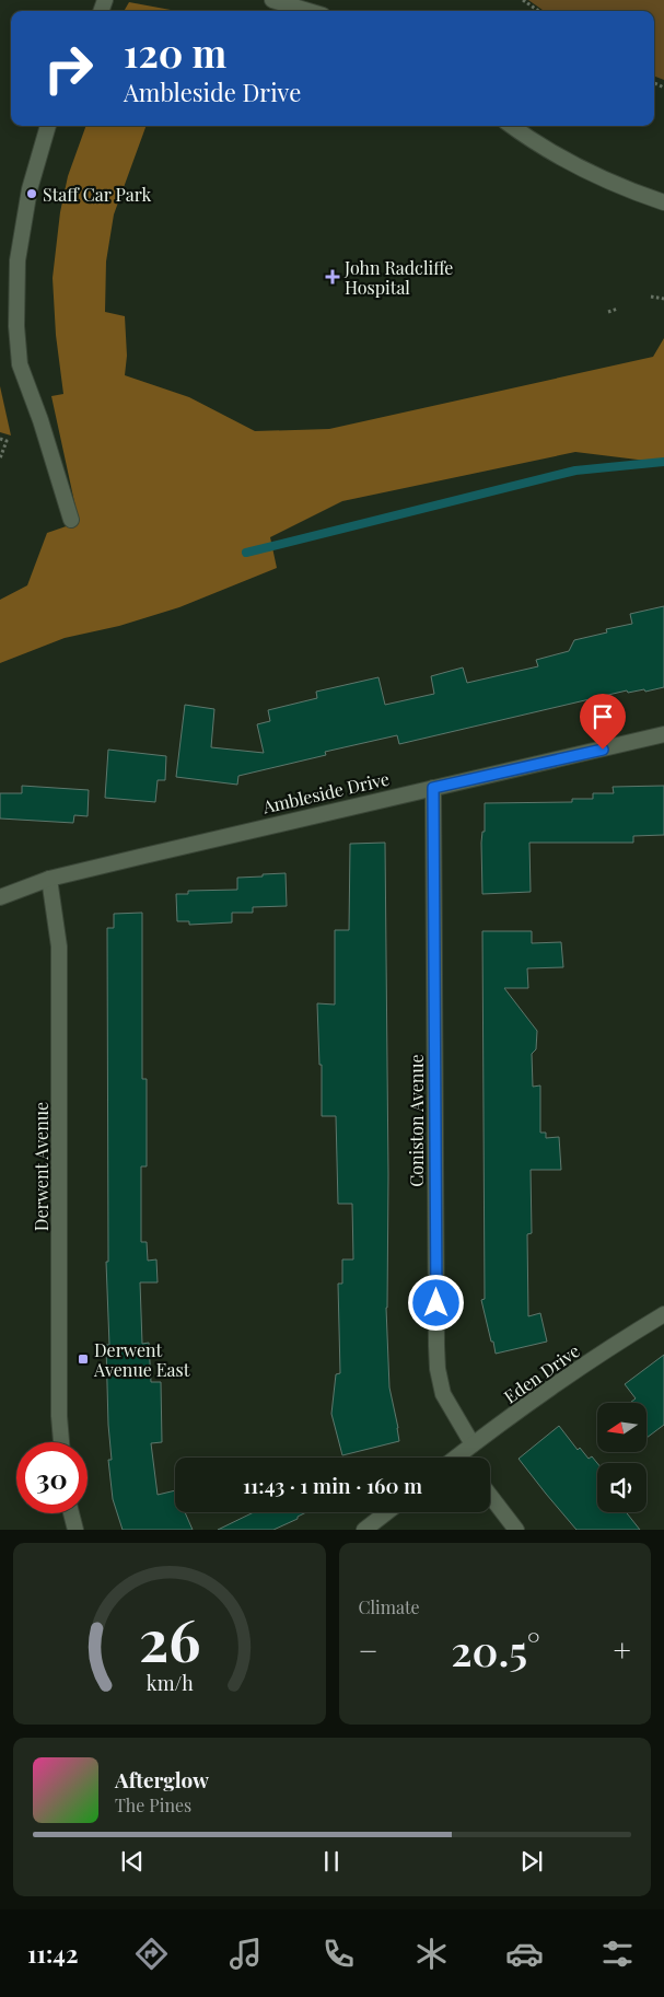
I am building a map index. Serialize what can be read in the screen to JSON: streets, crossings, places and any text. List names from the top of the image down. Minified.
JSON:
{"streets":{"street":["Ambleside Drive","Coniston Avenue","Derwent Avenue","Eden Drive"]},"crossings":[["Ambleside Drive","Coniston Avenue"],["Ambleside Drive","Derwent Avenue"],["Coniston Avenue","Eden Drive"]],"places":{"other":["Staff Car Park"],"health":["John Radcliffe Hospital"],"transit":["Derwent Avenue East"]},"north":"left","page":{"turn":["120 m","Ambleside Drive"],"limit":"30","trip":"11:43 · 1 min · 160 m","tile":"Climate","heat":["−","20.5°","+"],"song":["Afterglow","The Pines"],"tabs":"11:42","gauge":["26","km/h"]}}
